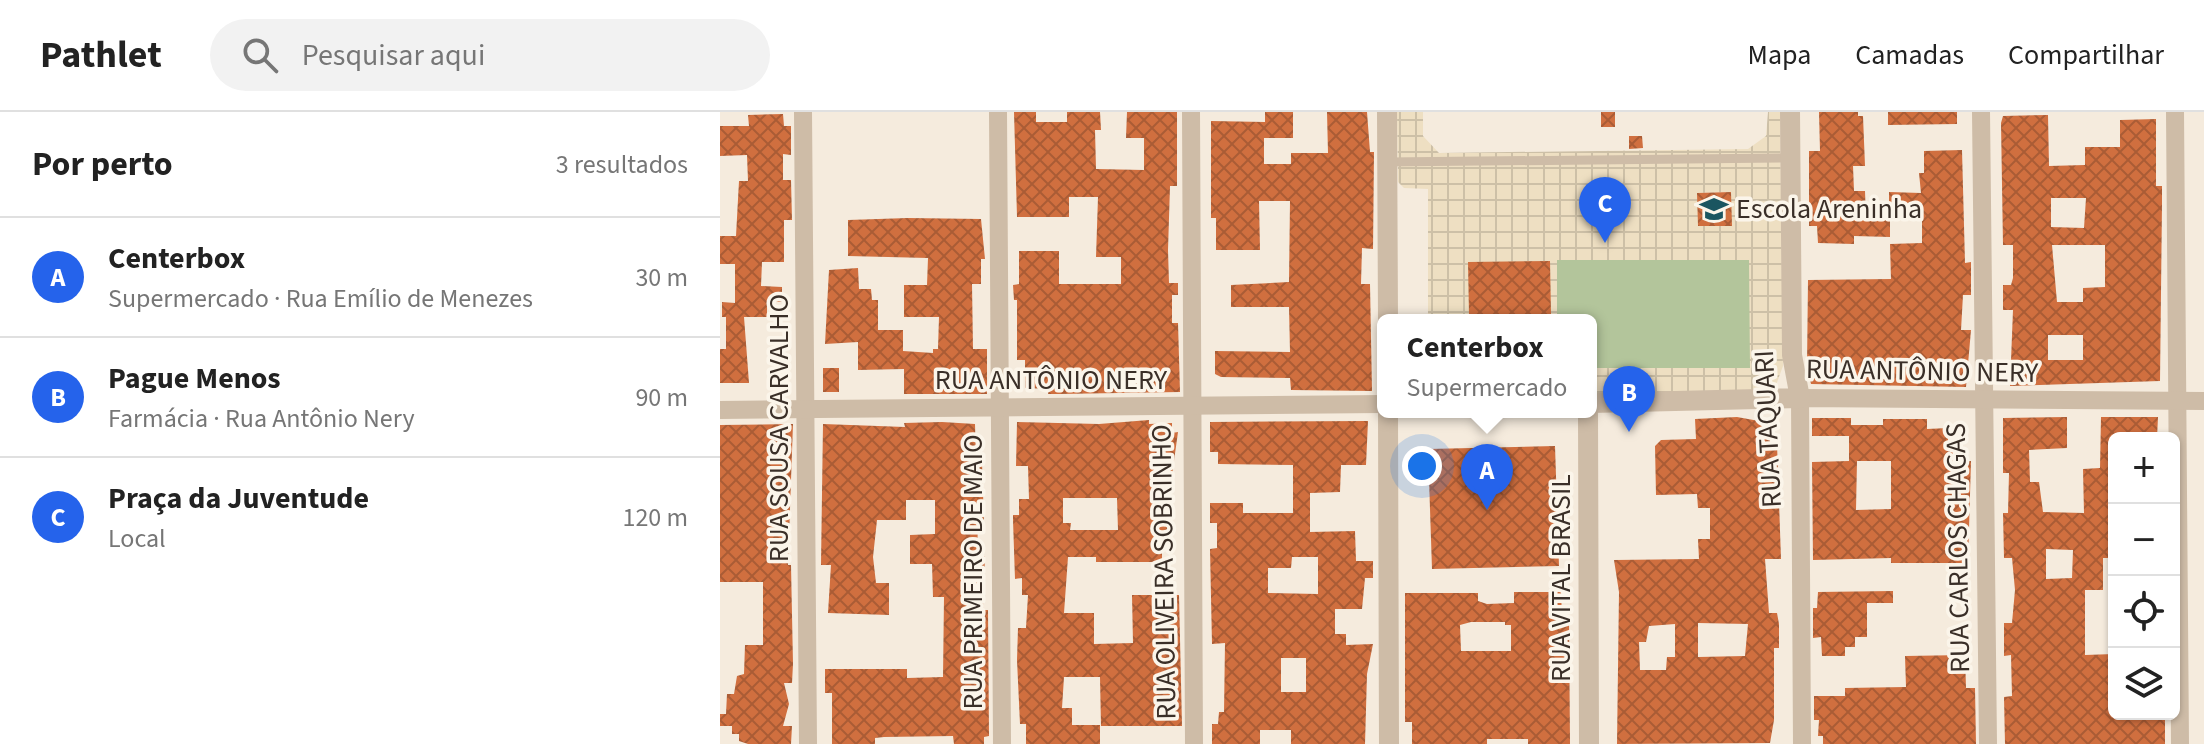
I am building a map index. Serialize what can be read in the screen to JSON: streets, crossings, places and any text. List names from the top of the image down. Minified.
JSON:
{"streets":{"street":["RUA ANTÔNIO NERY","RUA SOUSA CARVALHO","RUA TAQUARI","RUA CARLOS CHAGAS","RUA PRIMEIRO DE MAIO","RUA OLIVEIRA SOBRINHO","RUA VITAL BRASIL"]},"crossings":[["RUA ANTÔNIO NERY","RUA SOUSA CARVALHO"],["RUA ANTÔNIO NERY","RUA TAQUARI"],["RUA ANTÔNIO NERY","RUA CARLOS CHAGAS"],["RUA ANTÔNIO NERY","RUA PRIMEIRO DE MAIO"],["RUA ANTÔNIO NERY","RUA OLIVEIRA SOBRINHO"]],"places":{"school or university":["Escola Areninha"]},"page":{"header":"Pathlet","search":"Pesquisar aqui","nav":["Mapa","Camadas","Compartilhar"],"heading":["Por perto","3 resultados"],"pins":["C","B","A"],"list":[{"mark":"A","name":"Centerbox","note":"Supermercado · Rua Emílio de Menezes","value":"30 m"},{"mark":"B","name":"Pague Menos","note":"Farmácia · Rua Antônio Nery","value":"90 m"},{"mark":"C","name":"Praça da Juventude","note":"Local","value":"120 m"}],"popup":["Centerbox","Supermercado"],"map_buttons":["+","−"]}}
